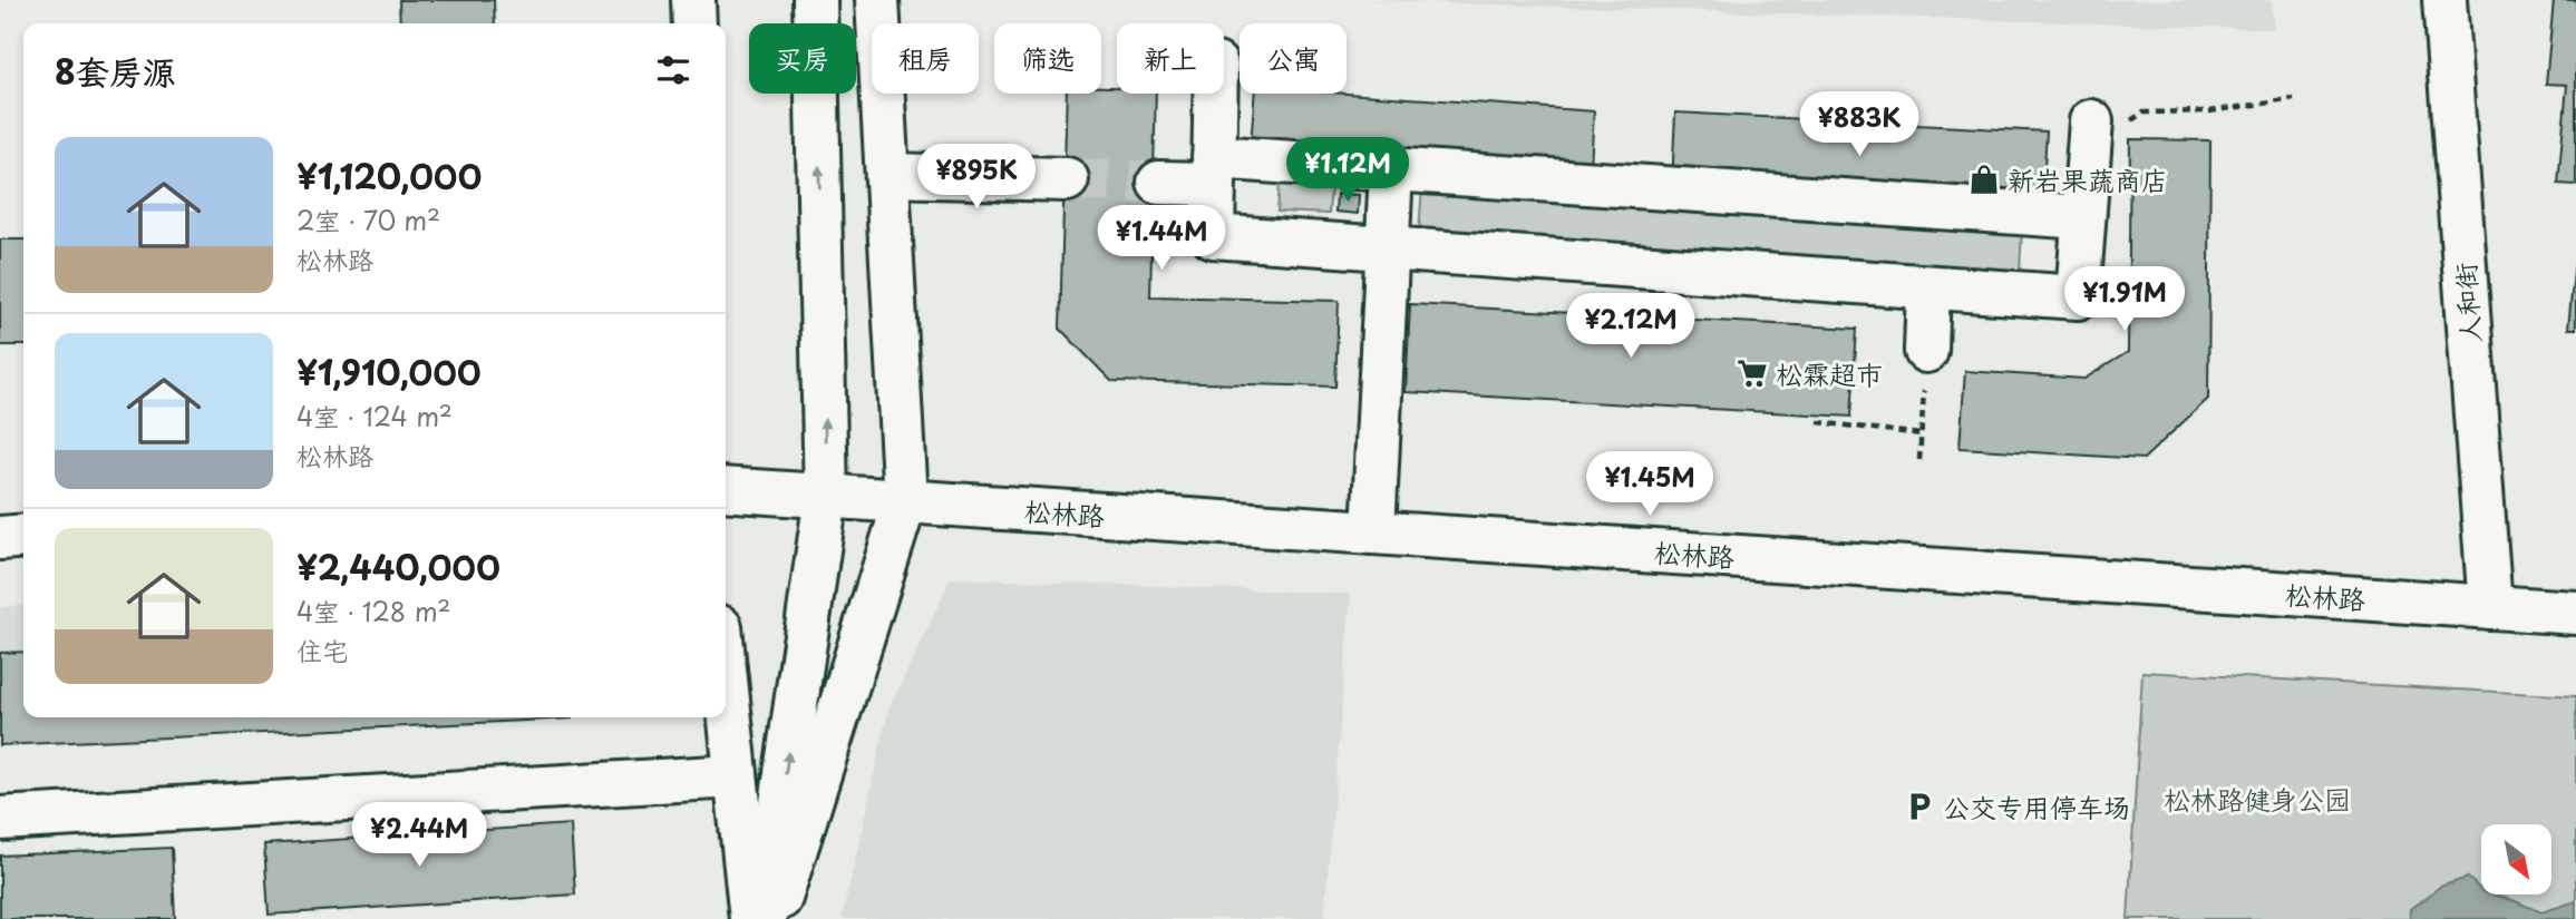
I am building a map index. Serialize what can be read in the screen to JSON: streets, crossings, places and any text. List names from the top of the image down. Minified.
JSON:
{"streets":{"street":["人和街","松林路"]},"crossings":[["人和街","松林路"]],"parks":["松林路健身公园"],"places":{"shop":["新岩果蔬商店"],"supermarket":["松霖超市"],"parking":["公交专用停车场"]},"north":"bottom right","page":{"chip":["买房","租房","筛选","新上","公寓"],"heading":"8套房源","price":["¥883K","¥1.12M","¥895K","¥1.44M","¥1.91M","¥2.12M","¥1.45M","¥2.44M"],"list":[{"name":"¥1,120,000","note":"2室 · 70 m² · 松林路"},{"name":"¥1,910,000","note":"4室 · 124 m² · 松林路"},{"name":"¥2,440,000","note":"4室 · 128 m² · 住宅"}]}}
